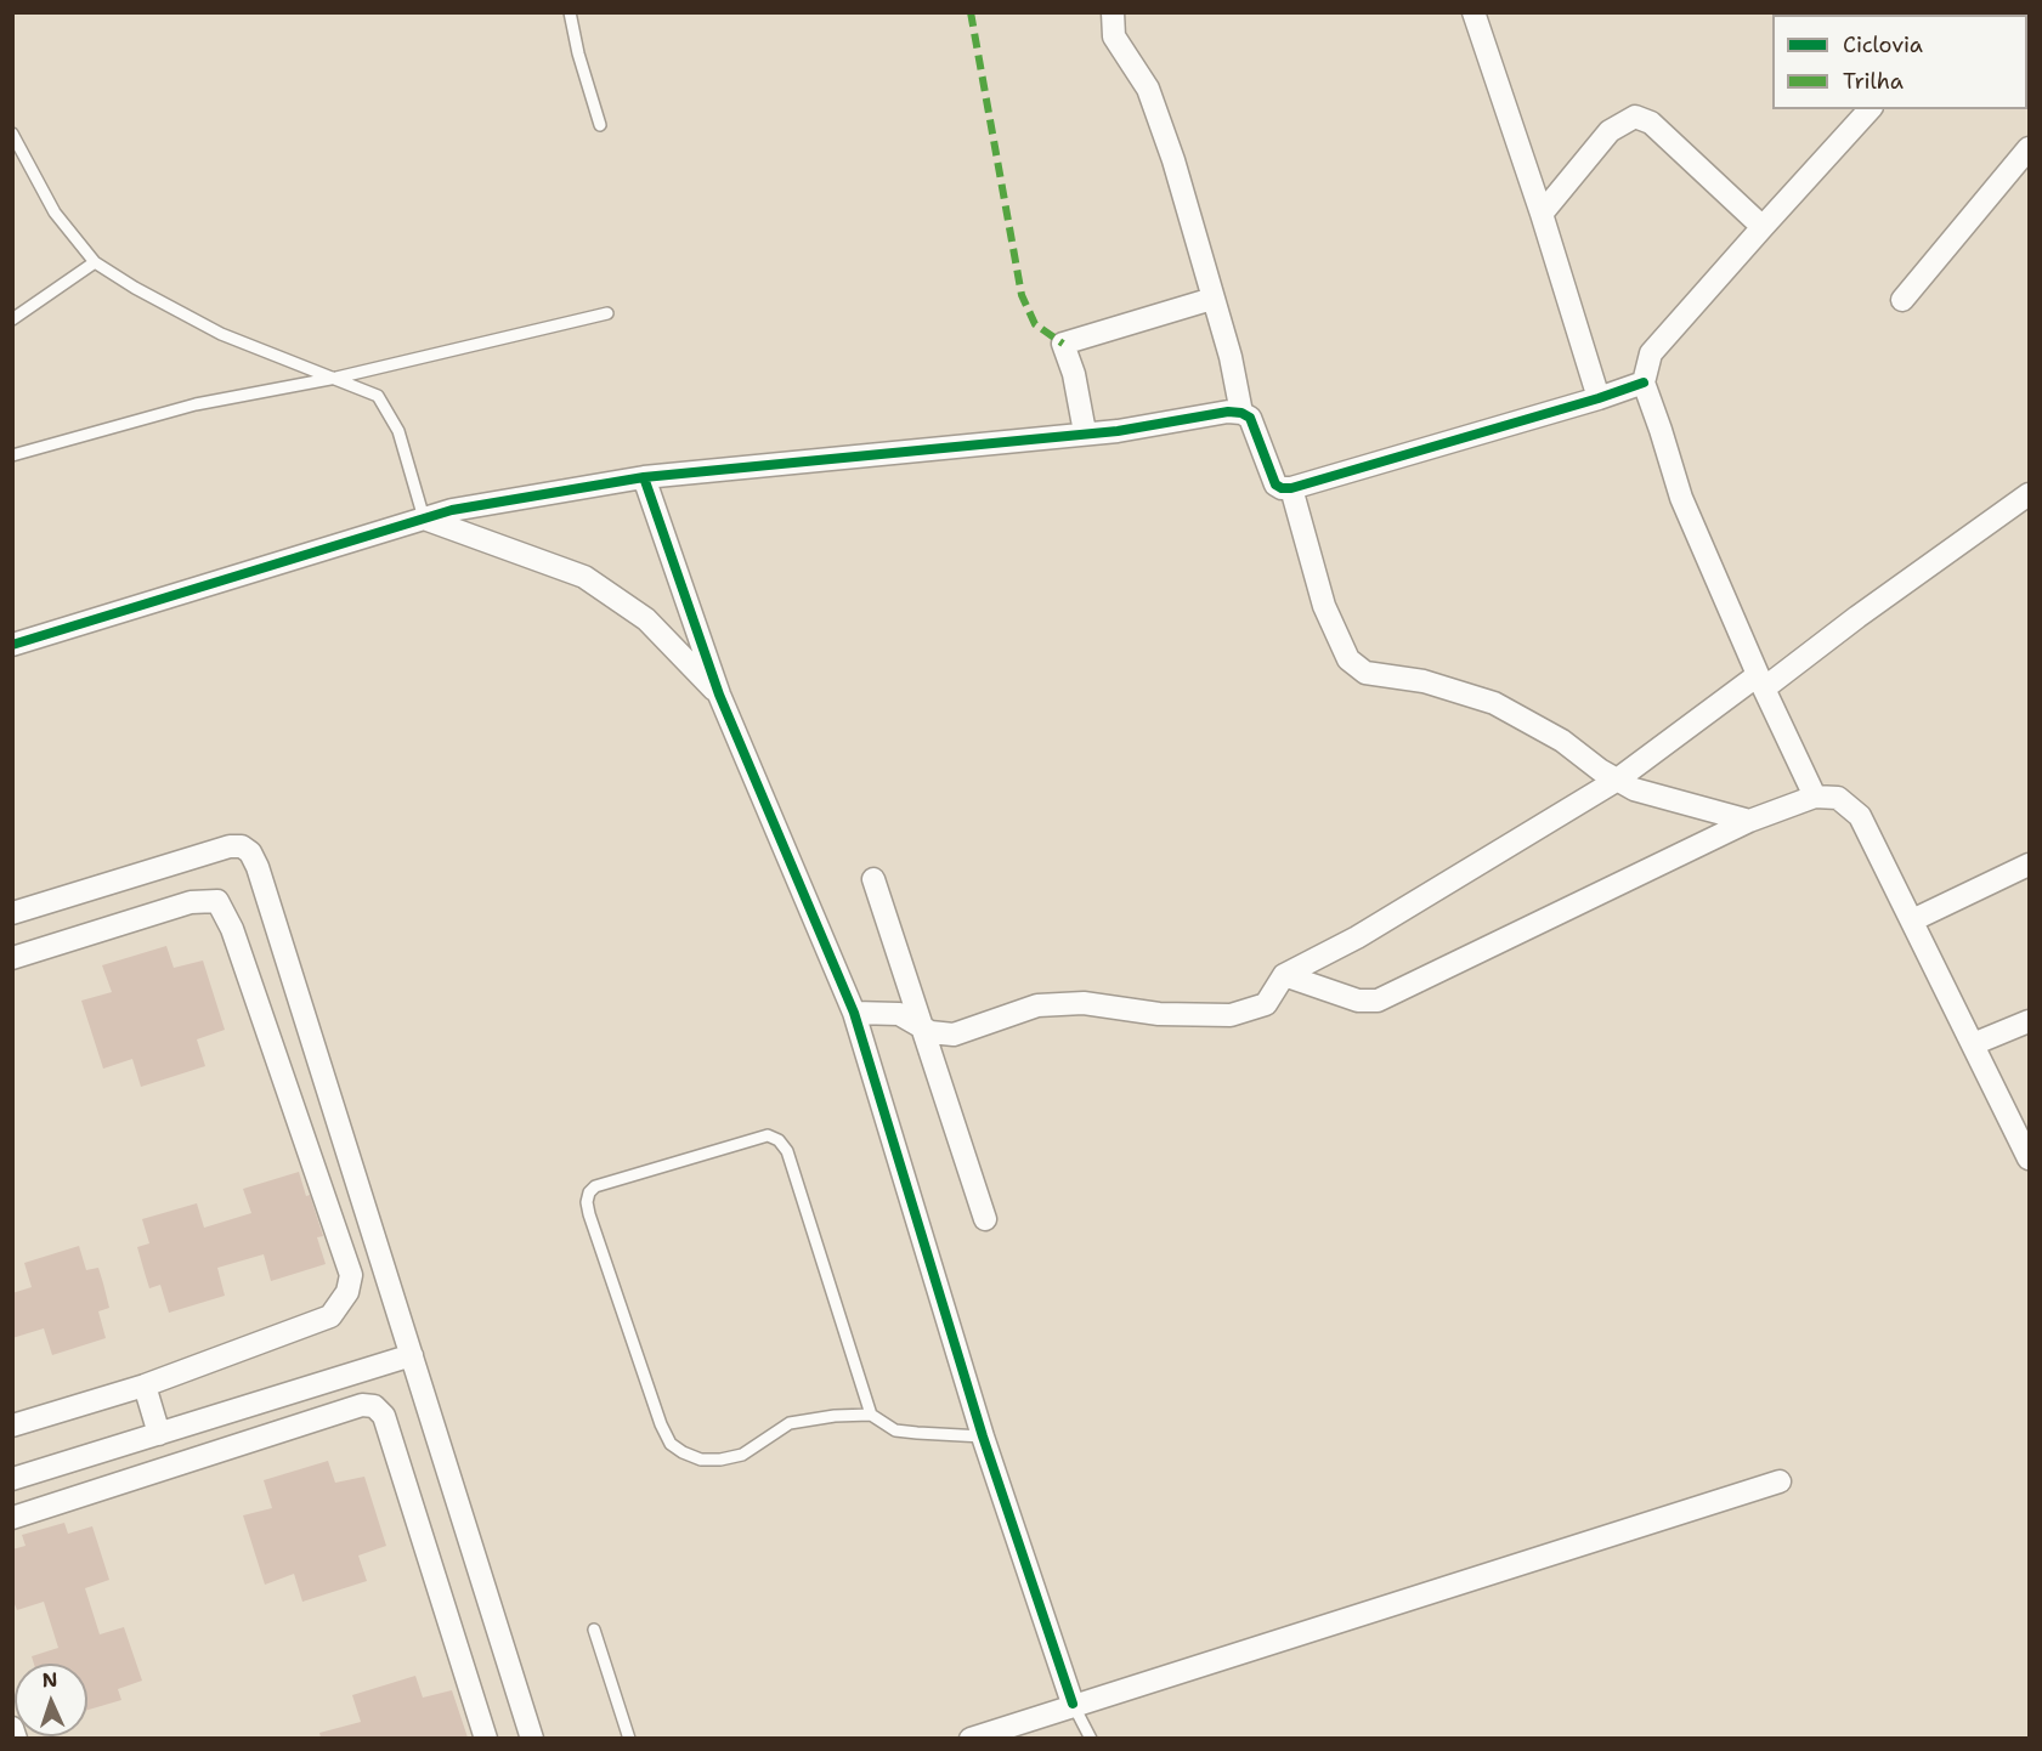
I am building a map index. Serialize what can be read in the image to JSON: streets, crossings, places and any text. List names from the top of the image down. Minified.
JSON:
{"legend":["Ciclovia","Trilha"],"north":"top"}
